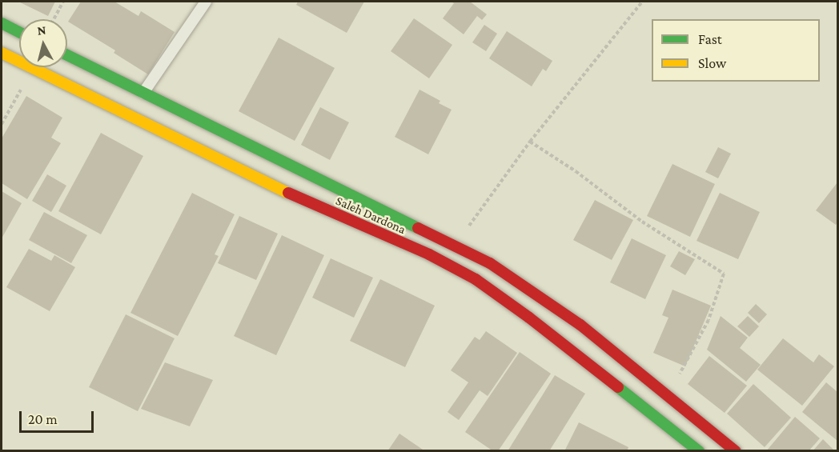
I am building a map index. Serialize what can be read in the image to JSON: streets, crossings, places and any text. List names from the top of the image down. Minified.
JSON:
{"streets":{"street":["Saleh Dardona"]},"legend":["Fast","Slow"],"scale_bar":"20 m","north":"top"}
